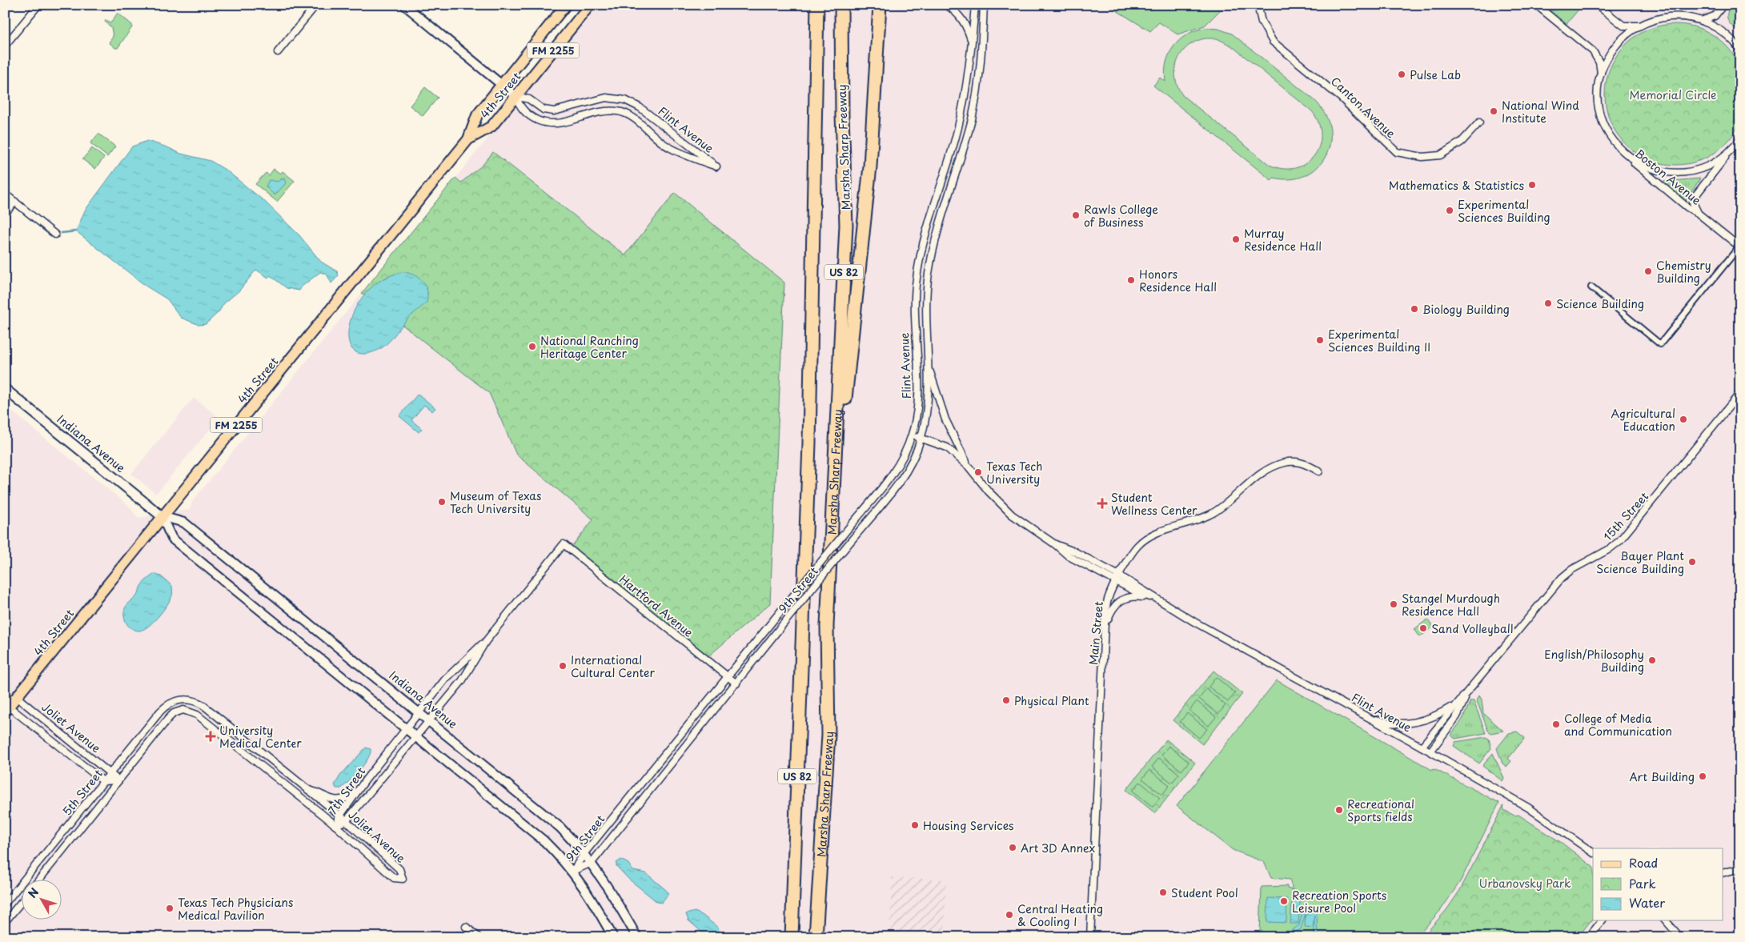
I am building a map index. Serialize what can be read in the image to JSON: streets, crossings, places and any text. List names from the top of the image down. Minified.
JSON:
{"streets":{"highway":["Marsha Sharp Freeway","US 82"],"main road":["FM 2255","4th Street","Indiana Avenue"],"street":["Canton Avenue","Flint Avenue","Boston Avenue","15th Street","9th Street","Hartford Avenue","Main Street","Joliet Avenue","7th Street","5th Street"]},"crossings":[["4th Street","Flint Avenue"],["4th Street","Indiana Avenue"],["4th Street","Joliet Avenue"],["Flint Avenue","15th Street"],["Flint Avenue","9th Street"],["Flint Avenue","Main Street"],["Indiana Avenue","9th Street"],["Indiana Avenue","7th Street"],["9th Street","Hartford Avenue"],["Hartford Avenue","7th Street"],["Joliet Avenue","7th Street"],["Joliet Avenue","5th Street"]],"parks":["Memorial Circle","Urbanovsky Park"],"places":{"other":["Pulse Lab","National Wind Institute","Mathematics & Statistics","Experimental Sciences Building","Rawls College of Business","Murray Residence Hall","Chemistry Building","Honors Residence Hall","Science Building","Biology Building","Experimental Sciences Building II","National Ranching Heritage Center","Agricultural Education","Texas Tech University","Museum of Texas Tech University","Bayer Plant Science Building","Stangel Murdough Residence Hall","Sand Volleyball","English/Philosophy Building","International Cultural Center","Physical Plant","College of Media and Communication","Art Building","Recreational Sports fields","Housing Services","Art 3D Annex","Student Pool","Recreation Sports Leisure Pool","Texas Tech Physicians Medical Pavilion","Central Heating & Cooling I"],"health":["Student Wellness Center","University Medical Center"]},"legend":["Road","Park","Water"],"north":"top left"}
